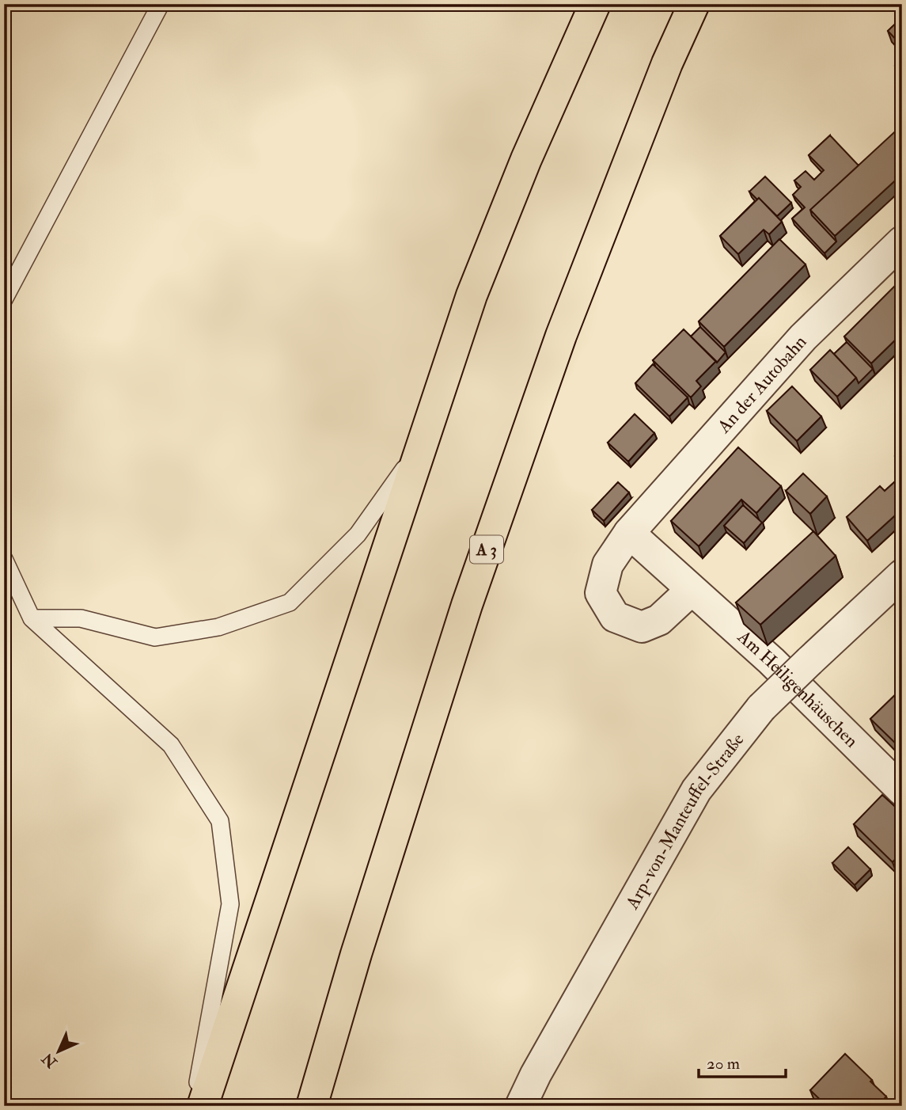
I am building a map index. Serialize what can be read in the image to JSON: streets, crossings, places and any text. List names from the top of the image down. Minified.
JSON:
{"streets":{"highway":["A 3"],"street":["An der Autobahn","Am Heiligenhäuschen","Arp-von-Manteuffel-Straße"]},"crossings":[["An der Autobahn","Am Heiligenhäuschen"]],"scale_bar":"20 m","north":"bottom left"}
